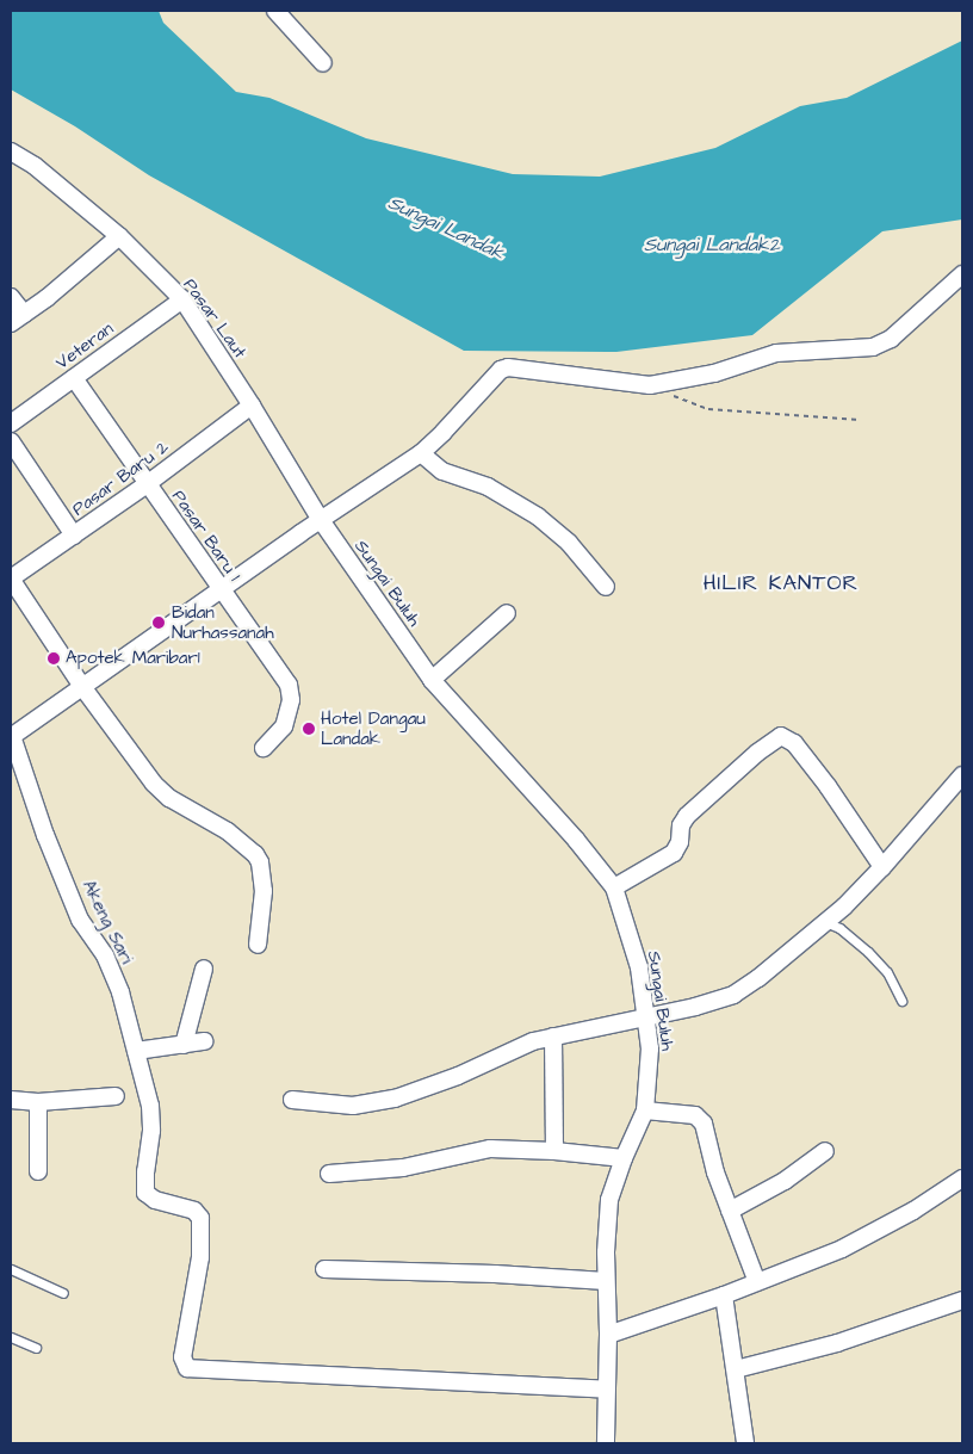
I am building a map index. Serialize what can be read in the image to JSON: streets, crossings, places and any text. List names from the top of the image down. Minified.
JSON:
{"streets":{"street":["Pasar Laut","Veteran","Pasar Baru 2","Pasar Baru 1","Sungai Buluh","Akeng Sari"]},"crossings":[["Pasar Laut","Veteran"],["Pasar Laut","Pasar Baru 2"],["Pasar Laut","Sungai Buluh"],["Veteran","Pasar Baru 1"],["Pasar Baru 2","Pasar Baru 1"],["Sungai Buluh","Akeng Sari"]],"districts":["HILIR KANTOR"],"water":["Sungai Landak","Sungai Landak2"],"places":["Bidan Nurhassanah","Apotek Maribar1","Hotel Dangau Landak"]}
